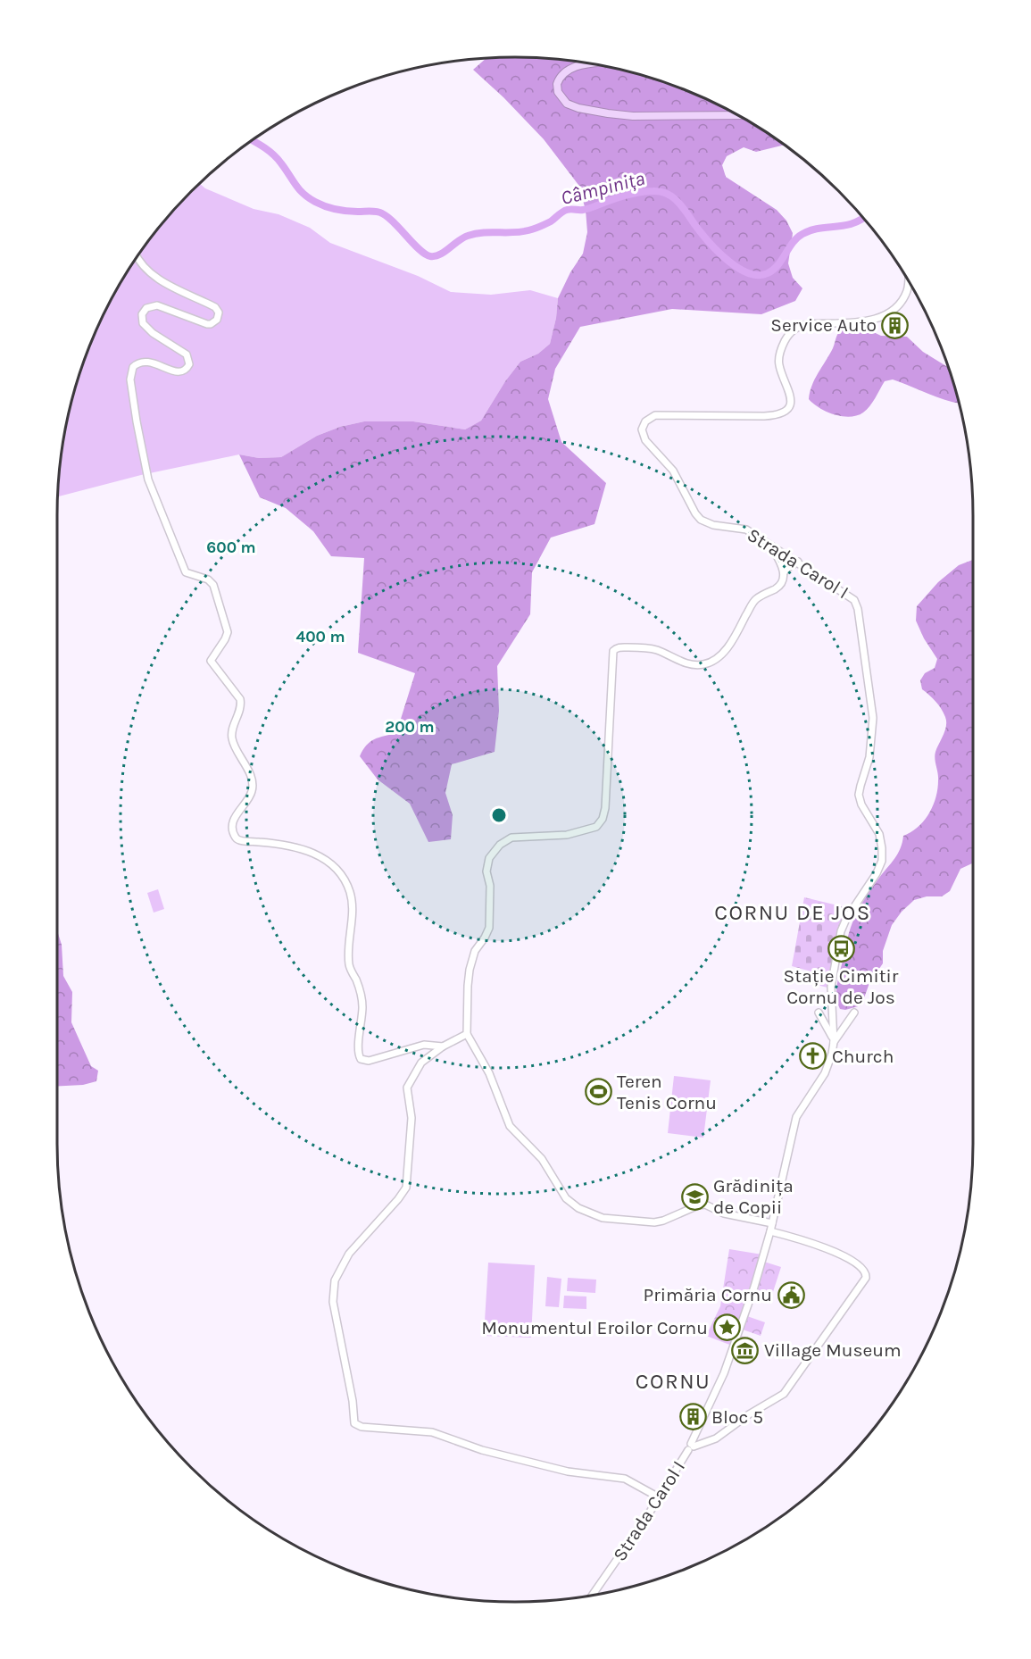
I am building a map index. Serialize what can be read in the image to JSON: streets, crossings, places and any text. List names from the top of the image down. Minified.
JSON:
{"streets":{"street":["Strada Carol I"]},"districts":["CORNU DE JOS","CORNU"],"water":["Câmpinița"],"places":{"building":["Service Auto","Bloc 5"],"bus stop":["Stație Cimitir Cornu de Jos"],"church":["Church"],"sports":["Teren Tenis Cornu"],"school or university":["Grădinița de Copii"],"public building":["Primăria Cornu"],"place":["Monumentul Eroilor Cornu"],"museum":["Village Museum"]},"rings":["600 m","400 m","200 m"]}
